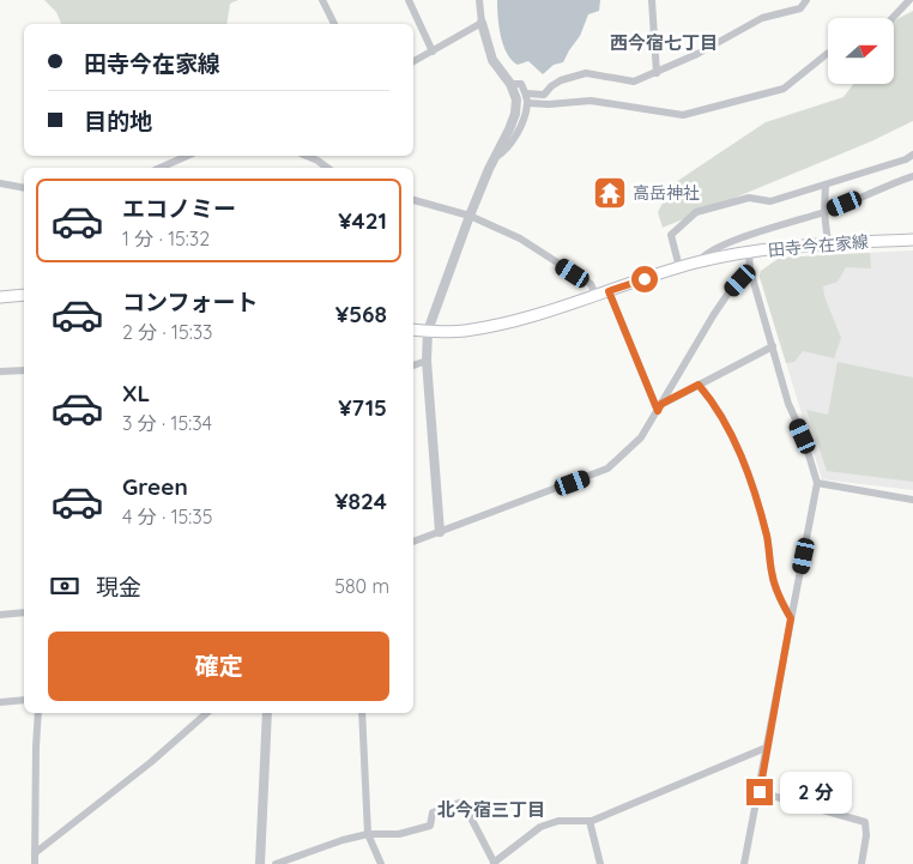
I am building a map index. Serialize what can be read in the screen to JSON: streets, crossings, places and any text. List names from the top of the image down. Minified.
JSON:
{"streets":{"main road":["田寺今在家線"]},"districts":["西今宿七丁目","北今宿三丁目"],"places":{"temple":["高岳神社"]},"north":"right","page":{"banner":["田寺今在家線","目的地"],"list":[{"name":"エコノミー","note":"1 分 · 15:32","value":"¥421"},{"name":"コンフォート","note":"2 分 · 15:33","value":"¥568"},{"name":"XL","note":"3 分 · 15:34","value":"¥715"},{"name":"Green","note":"4 分 · 15:35","value":"¥824"}],"pay":["現金","580 m"],"buttons":"確定","bubble":"2 分"}}
